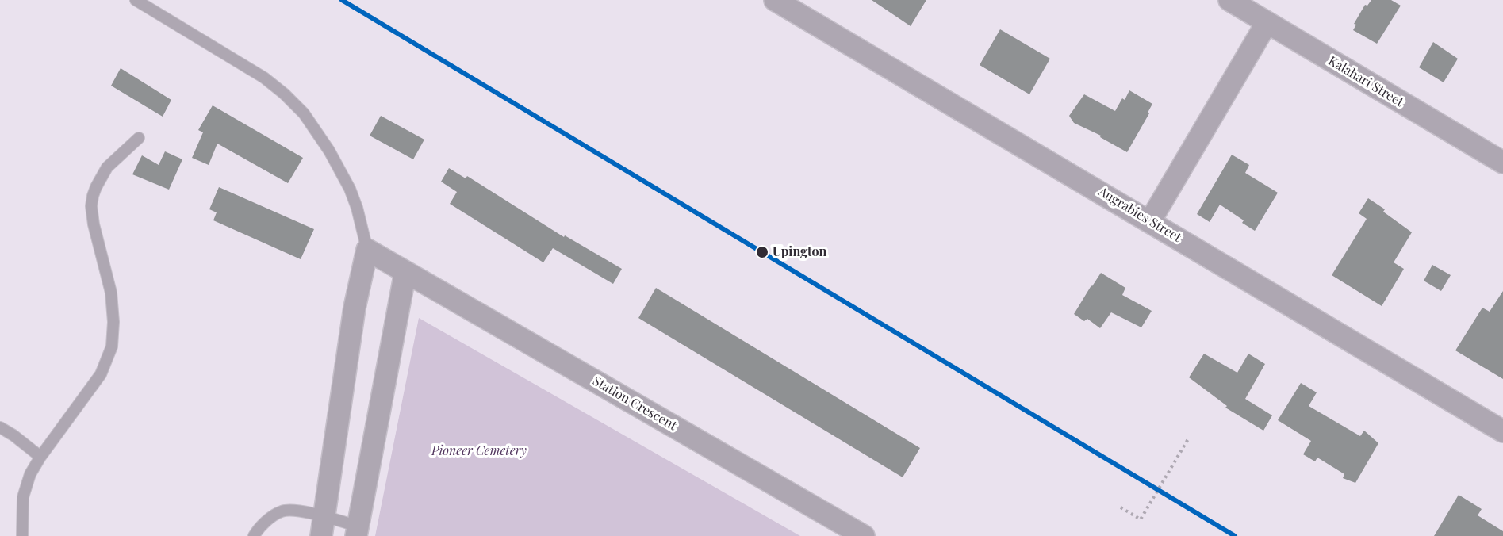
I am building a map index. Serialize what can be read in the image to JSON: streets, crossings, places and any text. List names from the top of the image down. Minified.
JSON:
{"streets":{"street":["Kalahari Street","Augrabies Street","Station Crescent"]},"parks":["Pioneer Cemetery"],"places":["Upington"]}
